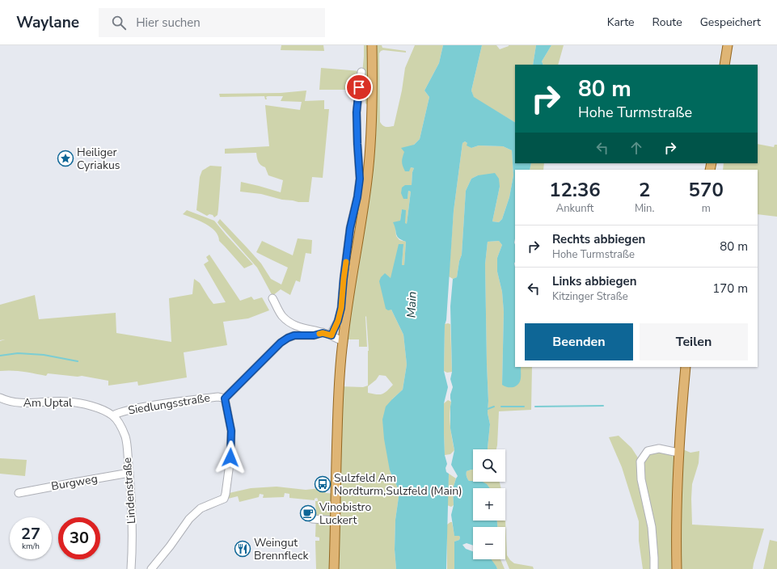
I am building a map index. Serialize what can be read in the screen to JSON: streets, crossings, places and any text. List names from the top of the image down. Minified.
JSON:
{"streets":{"street":["Am Uptal","Siedlungsstraße","Burgweg","Lindenstraße"]},"crossings":[["Am Uptal","Siedlungsstraße"],["Am Uptal","Lindenstraße"],["Siedlungsstraße","Lindenstraße"],["Burgweg","Lindenstraße"]],"water":["Main"],"places":{"place":["Heiliger Cyriakus"],"bus stop":["Sulzfeld Am Nordturm,Sulzfeld (Main)"],"cafe":["Vinobistro Luckert"],"restaurant":["Weingut Brennfleck"]},"page":{"header":"Waylane","search":"Hier suchen","nav":["Karte","Route","Gespeichert"],"turn":["80 m","Hohe Turmstraße"],"eta":["12:36","Ankunft","2","Min.","570","m"],"list":[{"name":"Rechts abbiegen","note":"Hohe Turmstraße","value":"80 m"},{"name":"Links abbiegen","note":"Kitzinger Straße","value":"170 m"}],"buttons":["Beenden","Teilen"],"map_buttons":["+","−"],"speed":"27 km/h","limit":"30"}}
